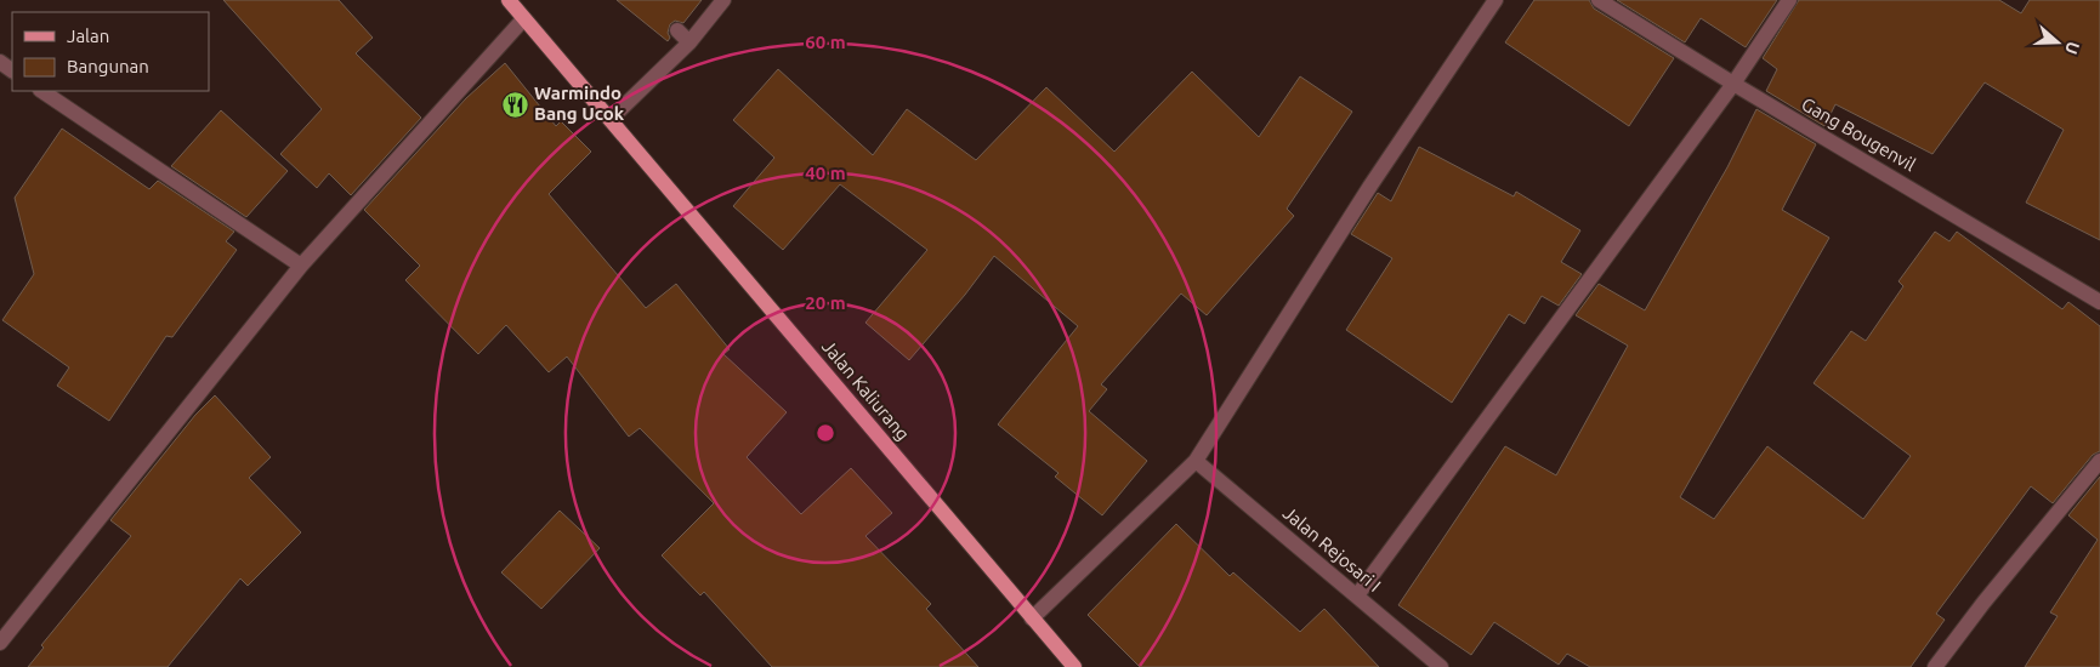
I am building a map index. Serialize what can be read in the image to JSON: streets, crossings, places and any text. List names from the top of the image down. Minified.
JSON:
{"streets":{"main road":["Jalan Kaliurang"],"street":["Gang Bougenvil","Jalan Rejosari I"]},"places":{"restaurant":["Warmindo Bang Ucok"]},"legend":["Jalan","Bangunan"],"north":"right","rings":["60 m","40 m","20 m"]}
